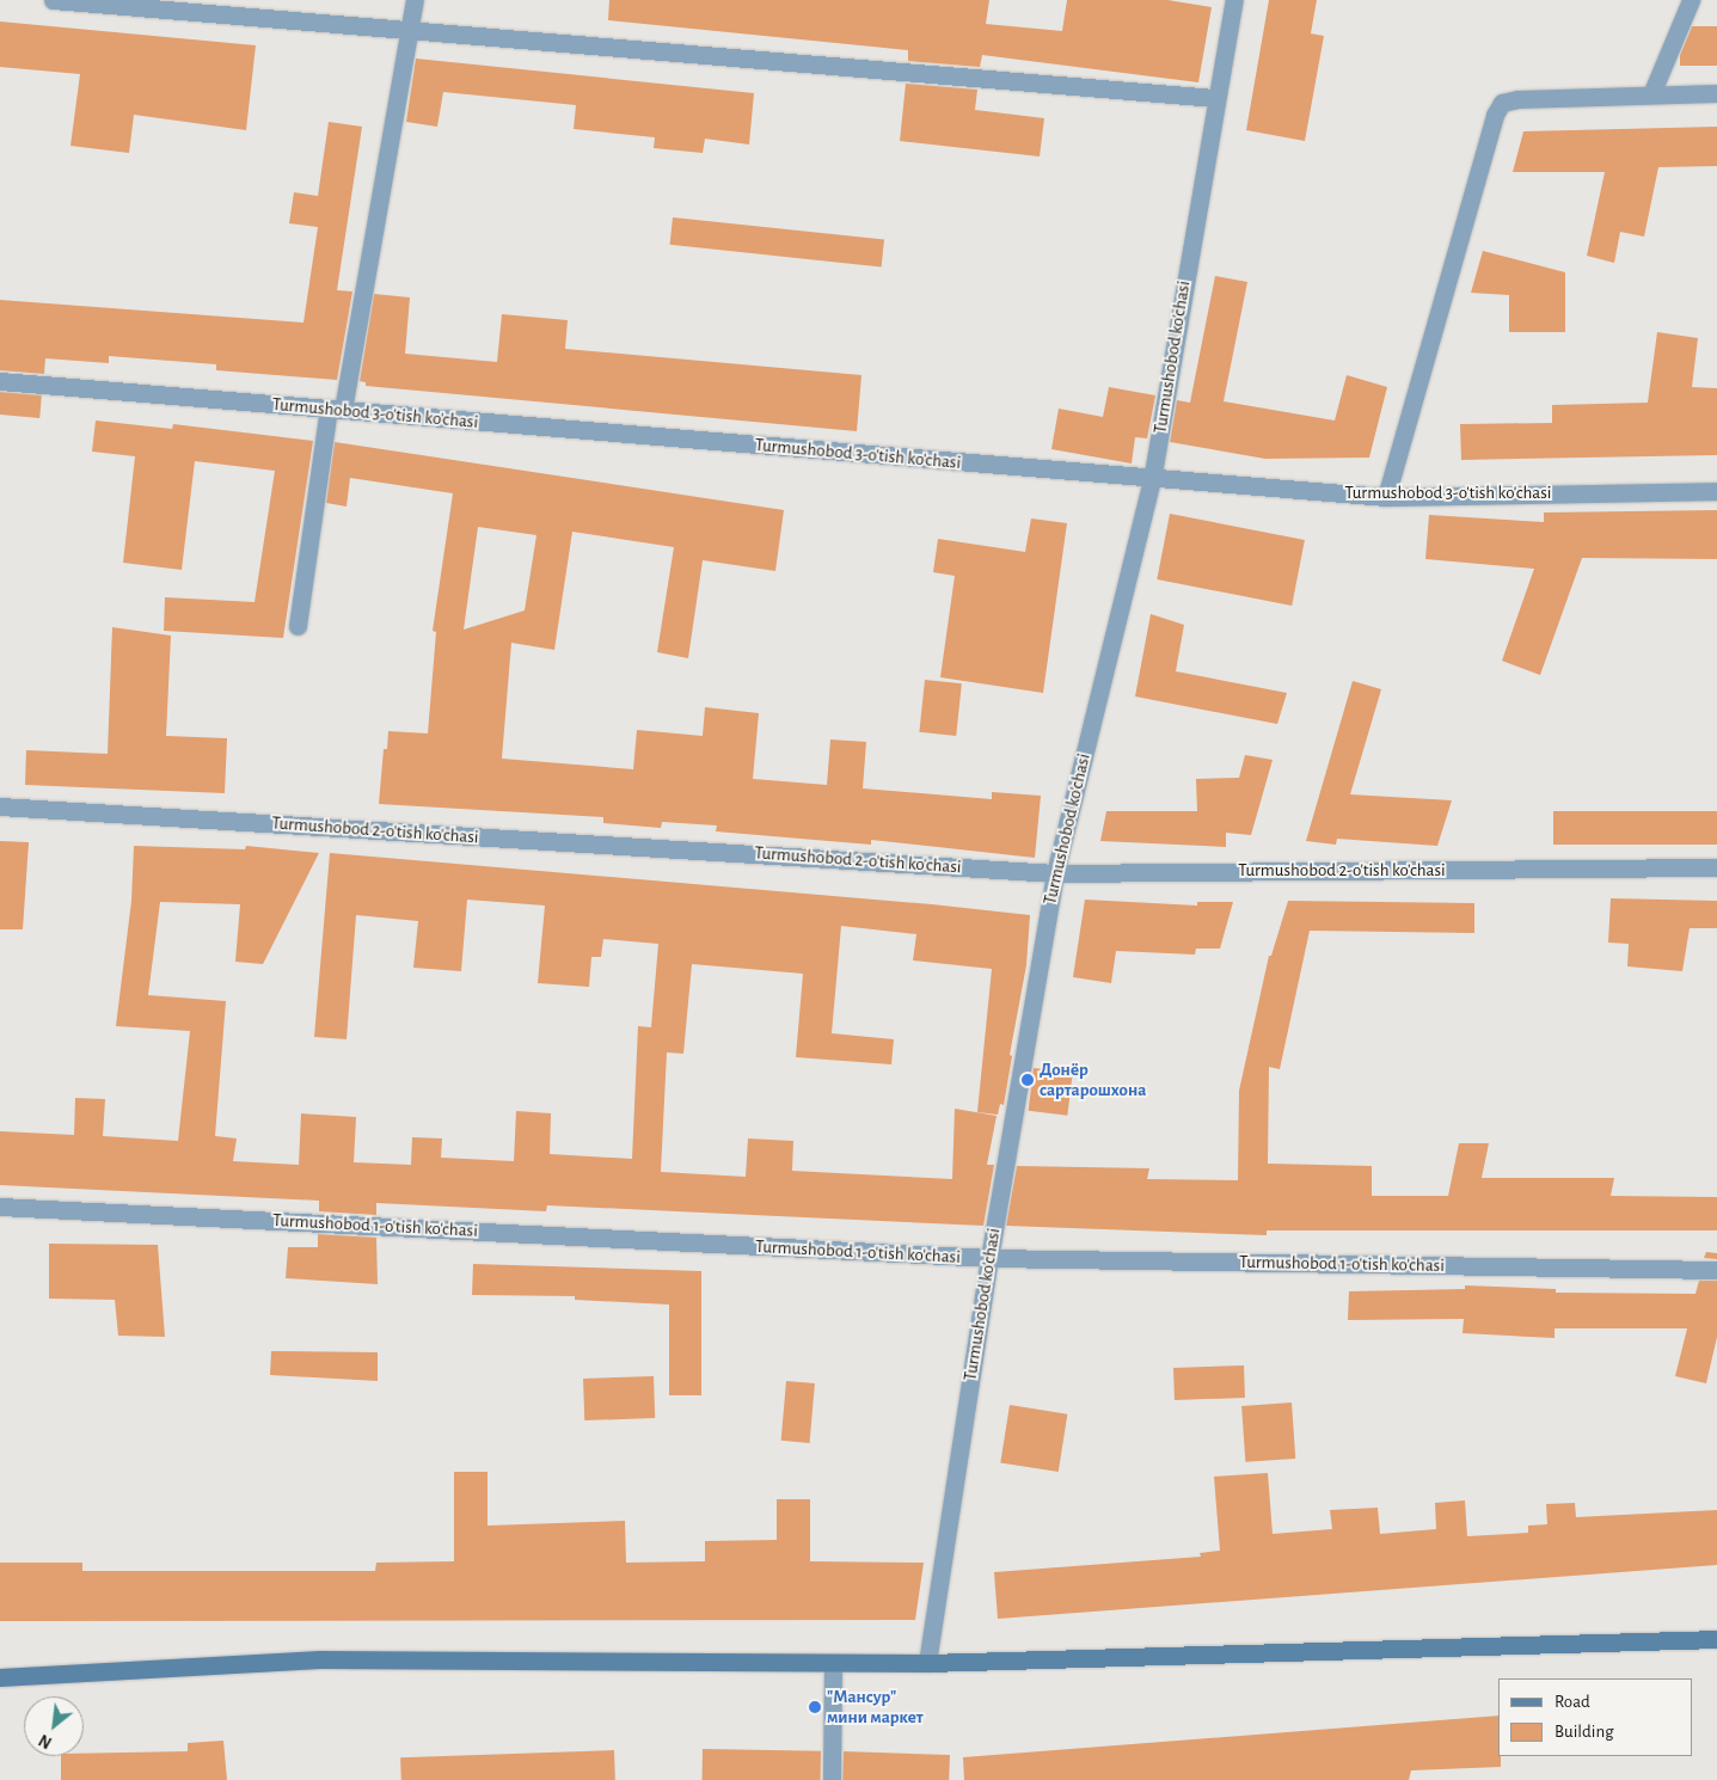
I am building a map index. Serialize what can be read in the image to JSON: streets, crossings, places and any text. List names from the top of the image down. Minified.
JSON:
{"streets":{"street":["Turmushobod ko'chasi","Turmushobod 3-o'tish ko'chasi","Turmushobod 2-o'tish ko'chasi","Turmushobod 1-o'tish ko'chasi"]},"crossings":[["Turmushobod ko'chasi","Turmushobod 3-o'tish ko'chasi"],["Turmushobod ko'chasi","Turmushobod 2-o'tish ko'chasi"],["Turmushobod ko'chasi","Turmushobod 1-o'tish ko'chasi"]],"places":["Донёр сартарошхона","\"Мансур\" мини маркет"],"legend":["Road","Building"],"north":"bottom left"}
